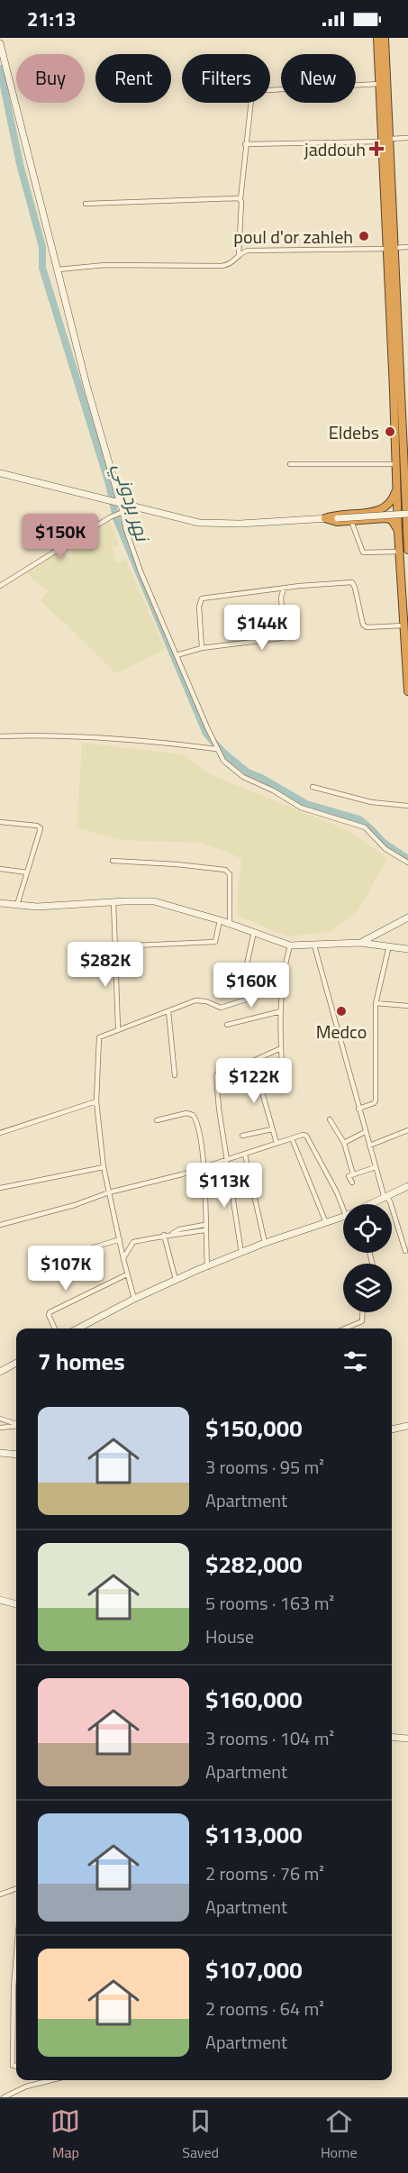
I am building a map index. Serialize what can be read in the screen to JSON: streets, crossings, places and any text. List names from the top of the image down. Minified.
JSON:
{"water":["نهر بردوني"],"places":{"health":["jaddouh"],"other":["poul d'or zahleh","Eldebs","Medco"]},"page":{"status":"21:13","chip":["Buy","Rent","Filters","New"],"price":["$150K","$144K","$282K","$160K","$122K","$113K","$107K"],"heading":"7 homes","list":[{"name":"$150,000","note":"3 rooms · 95 m² · Apartment"},{"name":"$282,000","note":"5 rooms · 163 m² · House"},{"name":"$160,000","note":"3 rooms · 104 m² · Apartment"},{"name":"$113,000","note":"2 rooms · 76 m² · Apartment"},{"name":"$107,000","note":"2 rooms · 64 m² · Apartment"}],"tabs":["Map","Saved","Home"]}}
